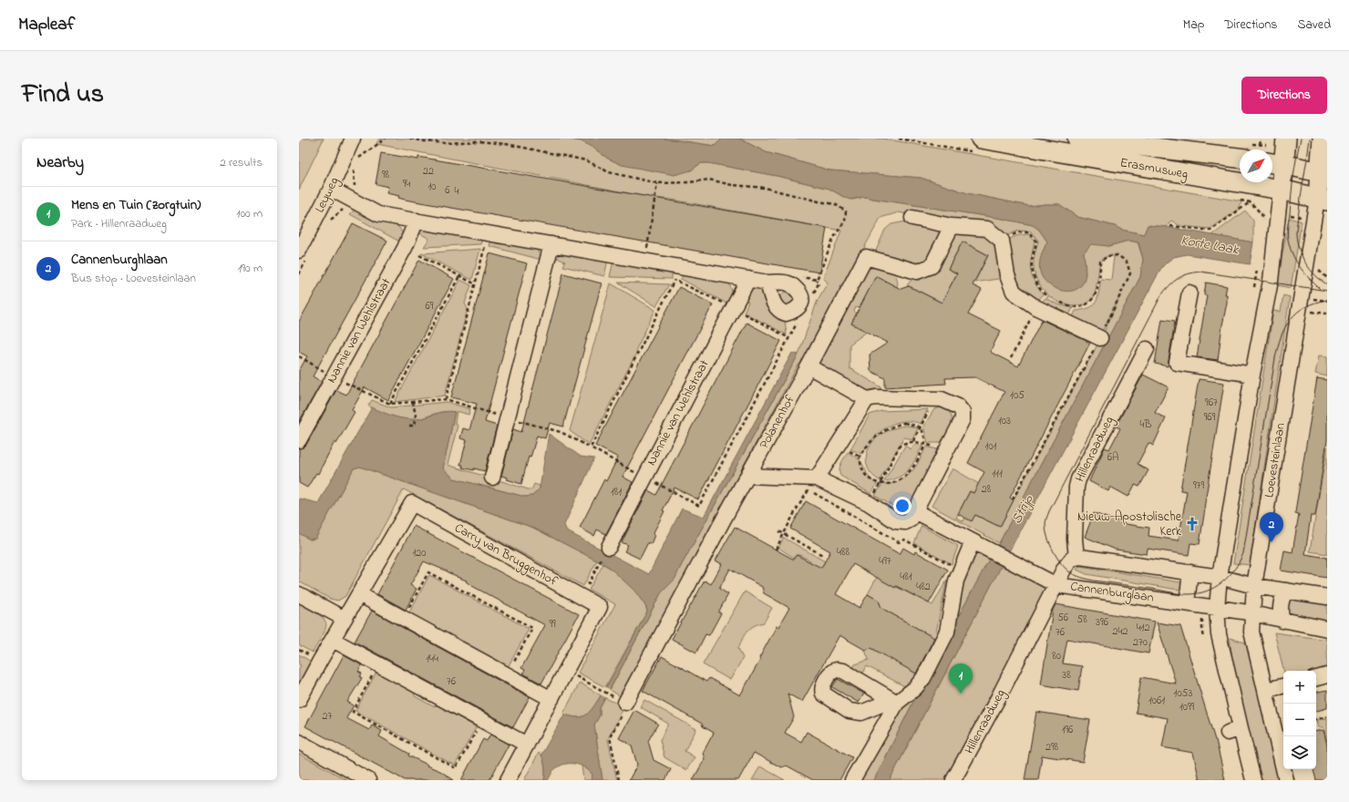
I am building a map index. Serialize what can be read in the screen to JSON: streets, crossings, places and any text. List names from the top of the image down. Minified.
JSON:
{"streets":{"main road":["Erasmusweg","Loevesteinlaan"],"street":["Leyweg","Nannie van Wehlstraat","Polanenhof","Hillenraadweg","Carry van Bruggenhof","Cannenburglaan"]},"crossings":[["Erasmusweg","Loevesteinlaan"],["Hillenraadweg","Cannenburglaan"],["Loevesteinlaan","Cannenburglaan"]],"water":["Korte Laak","Strijp"],"places":{"church":["Nieuw-Apostolische Kerk"]},"house_numbers":["22","98","94","10","6","4","69","105","967","969","103","4B","101","6A","111","979","28","181","488","120","497","481","482","56","58","396","99","412","242","76","270","80","144","38","76","1053","1061","1099","27","196","298"],"north":"top right","page":{"header":"Mapleaf","nav":["Map","Directions","Saved"],"title":"Find us","buttons":"Directions","heading":["Nearby","2 results"],"list":[{"mark":"1","name":"Mens en Tuin (zorgtuin)","note":"Park · Hillenraadweg","value":"100 m"},{"mark":"2","name":"Cannenburghlaan","note":"Bus stop · Loevesteinlaan","value":"190 m"}],"pins":["2","1"],"map_buttons":["+","−"]}}
